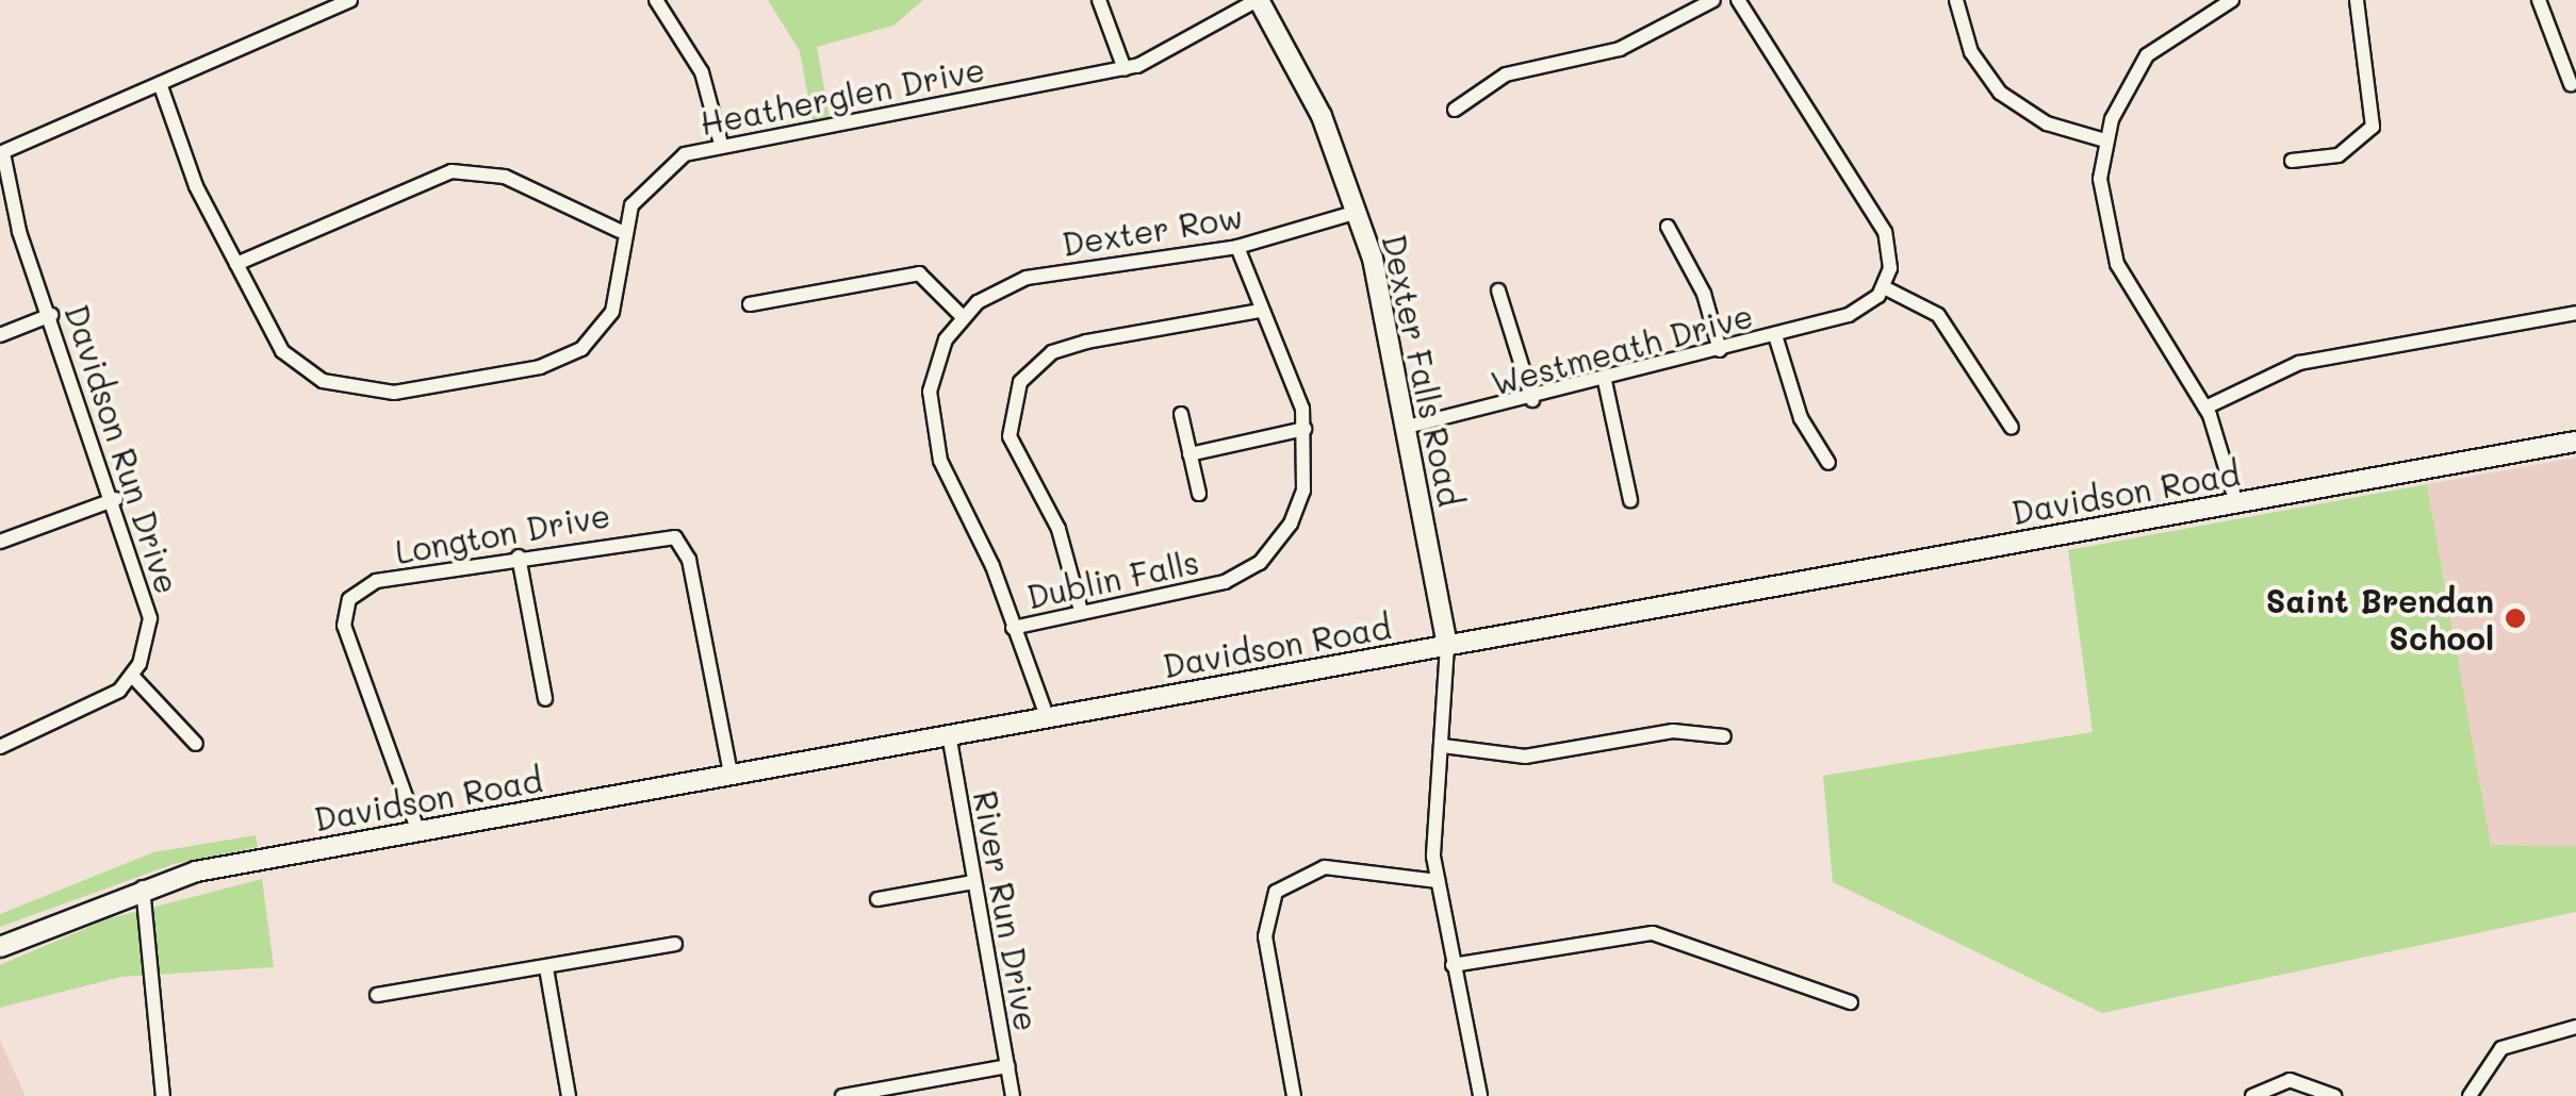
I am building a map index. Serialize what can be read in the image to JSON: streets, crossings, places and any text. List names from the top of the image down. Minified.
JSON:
{"streets":{"main road":["Dexter Falls Road","Davidson Road"],"street":["Heatherglen Drive","Dexter Row","Westmeath Drive","Davidson Run Drive","Longton Drive","Dublin Falls","River Run Drive"]},"crossings":[["Heatherglen Drive","Dexter Falls Road"],["Dexter Row","Dexter Falls Road"],["Dexter Row","Dublin Falls"],["Westmeath Drive","Dexter Falls Road"],["Dexter Falls Road","Davidson Road"],["Davidson Road","Longton Drive"],["Davidson Road","River Run Drive"]],"places":["Saint Brendan School"]}
